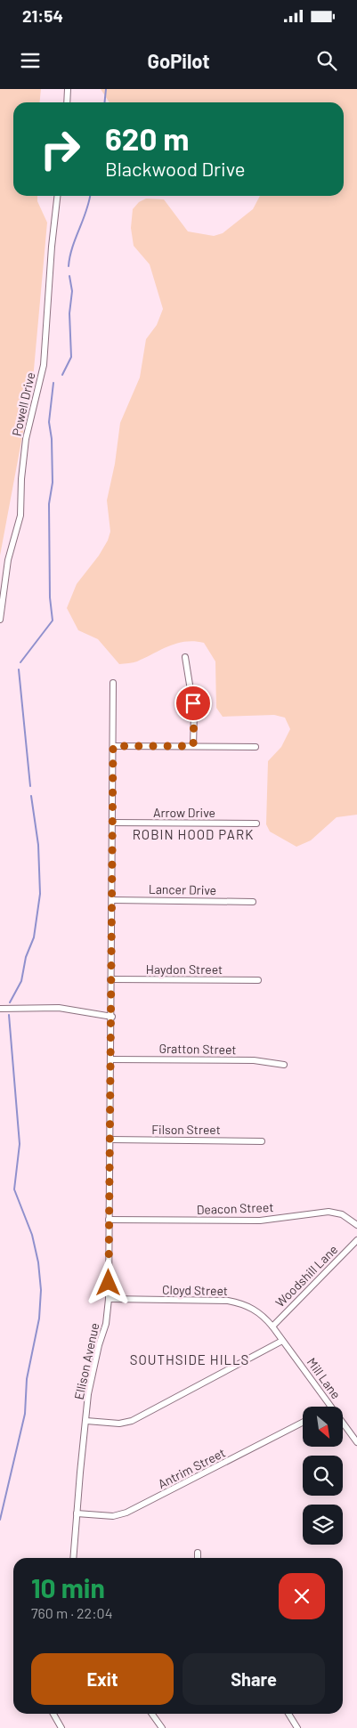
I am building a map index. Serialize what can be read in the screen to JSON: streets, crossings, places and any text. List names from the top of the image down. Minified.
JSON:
{"streets":{"street":["Powell Drive","Arrow Drive","Lancer Drive","Haydon Street","Gratton Street","Filson Street","Deacon Street","Woodshill Lane","Cloyd Street","Ellison Avenue","Mill Lane","Antrim Street"]},"crossings":[["Arrow Drive","Ellison Avenue"],["Lancer Drive","Ellison Avenue"],["Haydon Street","Ellison Avenue"],["Gratton Street","Ellison Avenue"],["Filson Street","Ellison Avenue"],["Deacon Street","Ellison Avenue"],["Woodshill Lane","Cloyd Street"],["Woodshill Lane","Mill Lane"],["Cloyd Street","Ellison Avenue"],["Cloyd Street","Mill Lane"],["Ellison Avenue","Antrim Street"]],"districts":["ROBIN HOOD PARK","SOUTHSIDE HILLS"],"north":"bottom right","page":{"status":"21:54","header":"GoPilot","turn":["620 m","Blackwood Drive"],"heading":["10 min","760 m · 22:04"],"buttons":["Exit","Share"]}}
